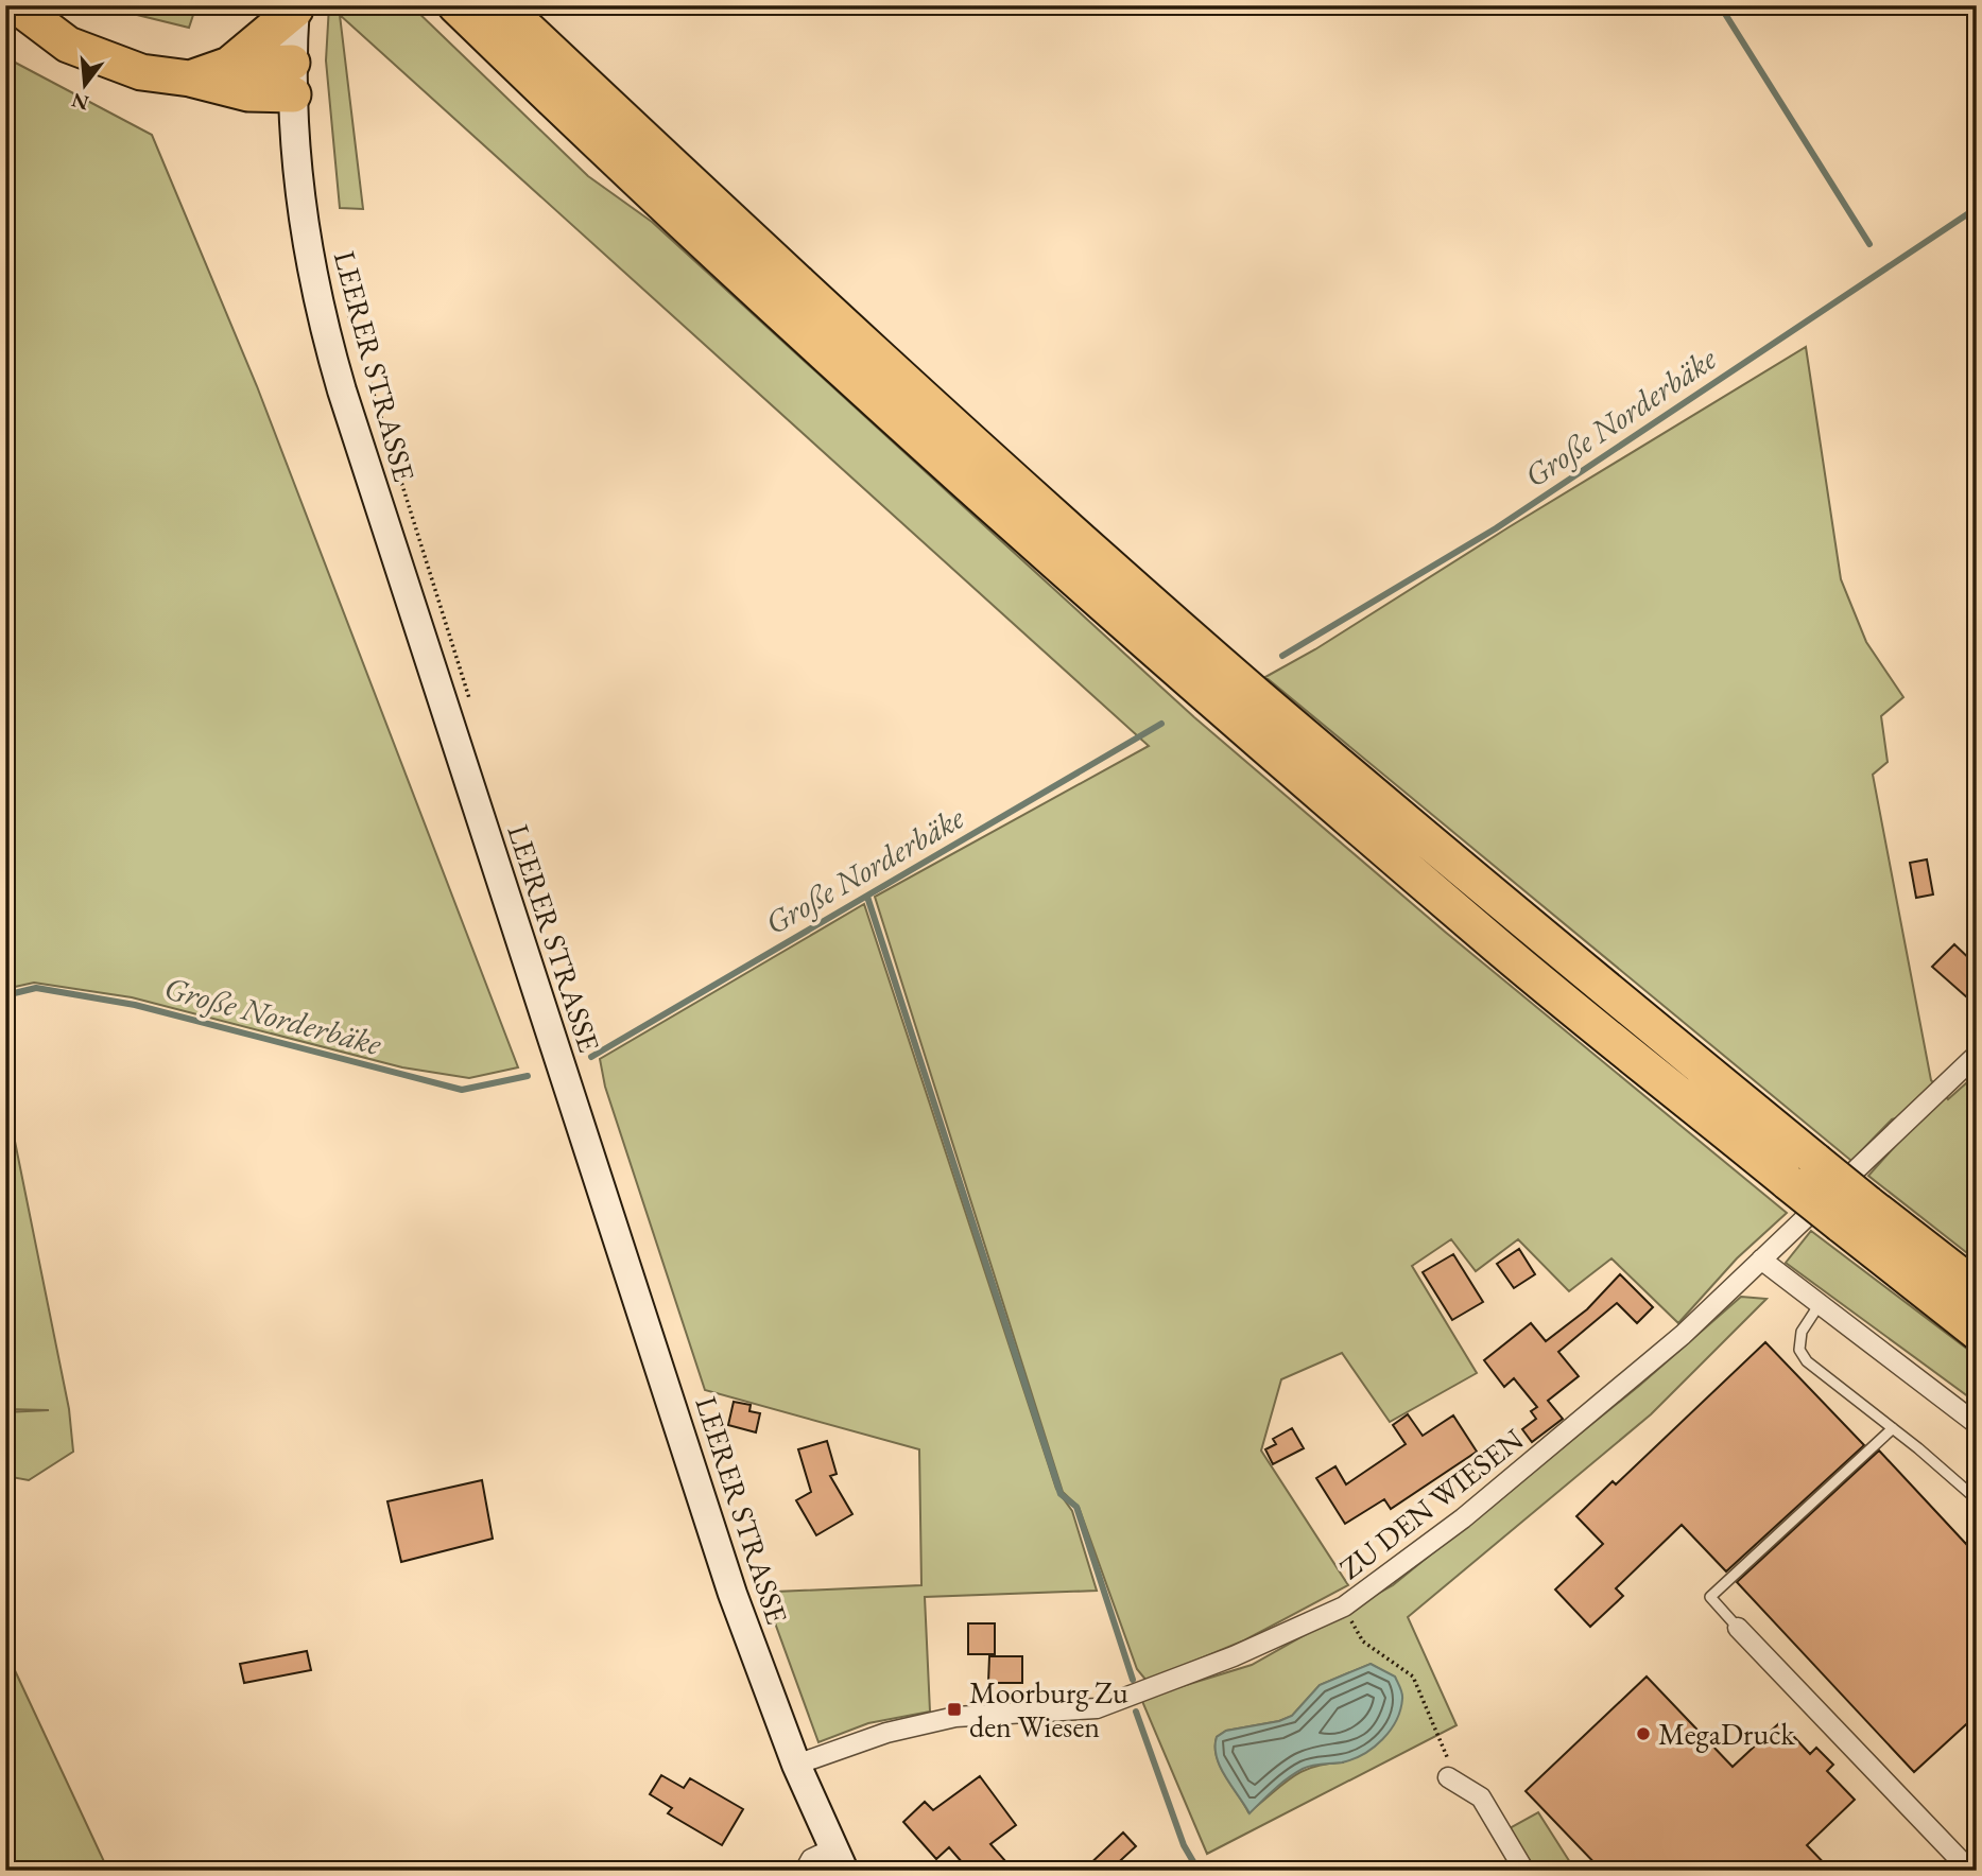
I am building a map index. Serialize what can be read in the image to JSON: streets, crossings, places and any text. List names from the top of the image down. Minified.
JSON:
{"streets":{"main road":["LEERER STRASSE"],"street":["ZU DEN WIESEN"]},"crossings":[["LEERER STRASSE","ZU DEN WIESEN"]],"water":["Große Norderbäke"],"places":{"transit":["Moorburg Zu den Wiesen"],"other":["MegaDruck"]},"north":"bottom"}
